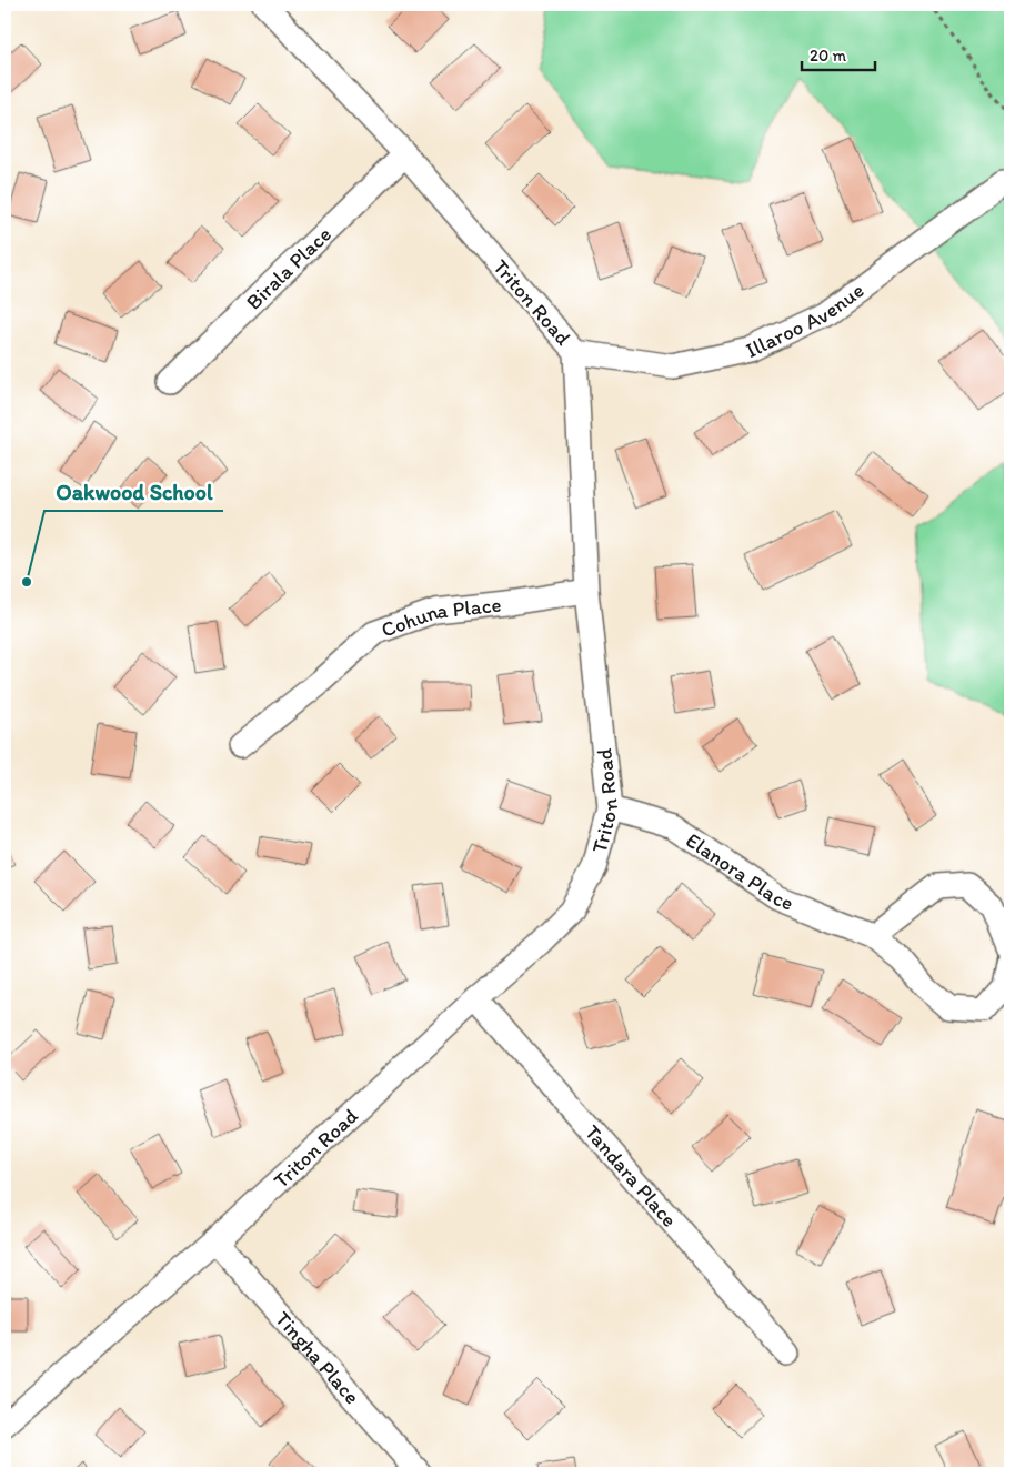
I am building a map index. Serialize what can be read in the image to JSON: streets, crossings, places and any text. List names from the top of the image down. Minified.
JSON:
{"streets":{"street":["Birala Place","Triton Road","Illaroo Avenue","Cohuna Place","Elanora Place","Tandara Place","Tingha Place"]},"crossings":[["Birala Place","Triton Road"],["Triton Road","Illaroo Avenue"],["Triton Road","Cohuna Place"],["Triton Road","Elanora Place"],["Triton Road","Tandara Place"],["Triton Road","Tingha Place"]],"places":["Oakwood School"],"scale_bar":"20 m"}
